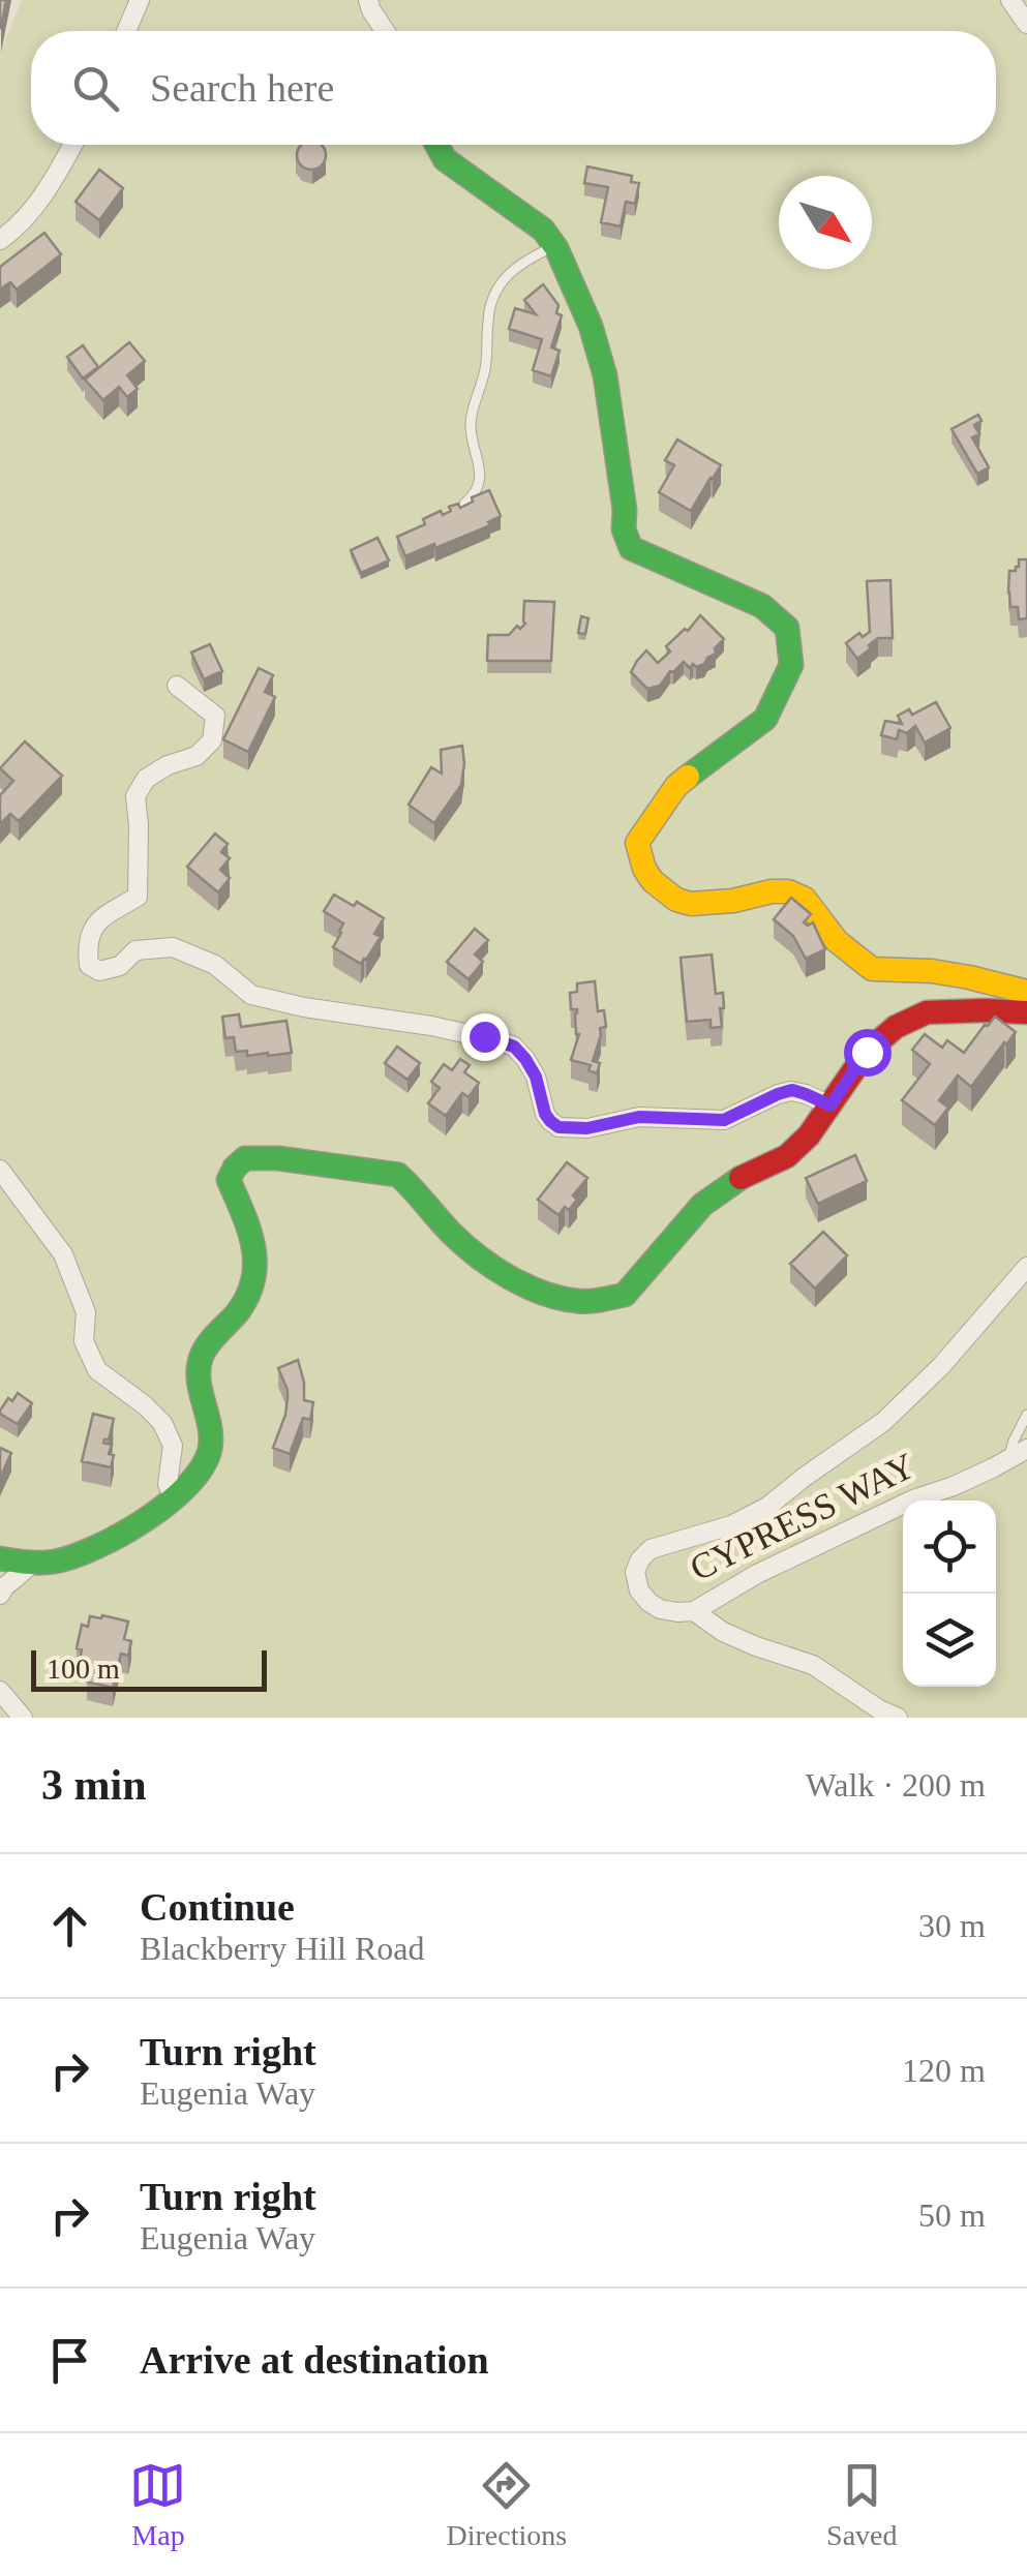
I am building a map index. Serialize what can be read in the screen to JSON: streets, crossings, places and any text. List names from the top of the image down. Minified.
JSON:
{"streets":{"street":["CYPRESS WAY"]},"scale_bar":"100 m","north":"bottom right","page":{"search":"Search here","scale":"100 m","heading":["3 min","Walk · 200 m"],"list":[["Continue","Blackberry Hill Road","30 m"],["Turn right","Eugenia Way","120 m"],["Turn right","Eugenia Way","50 m"],"Arrive at destination"],"nav":["Map","Directions","Saved"]}}
